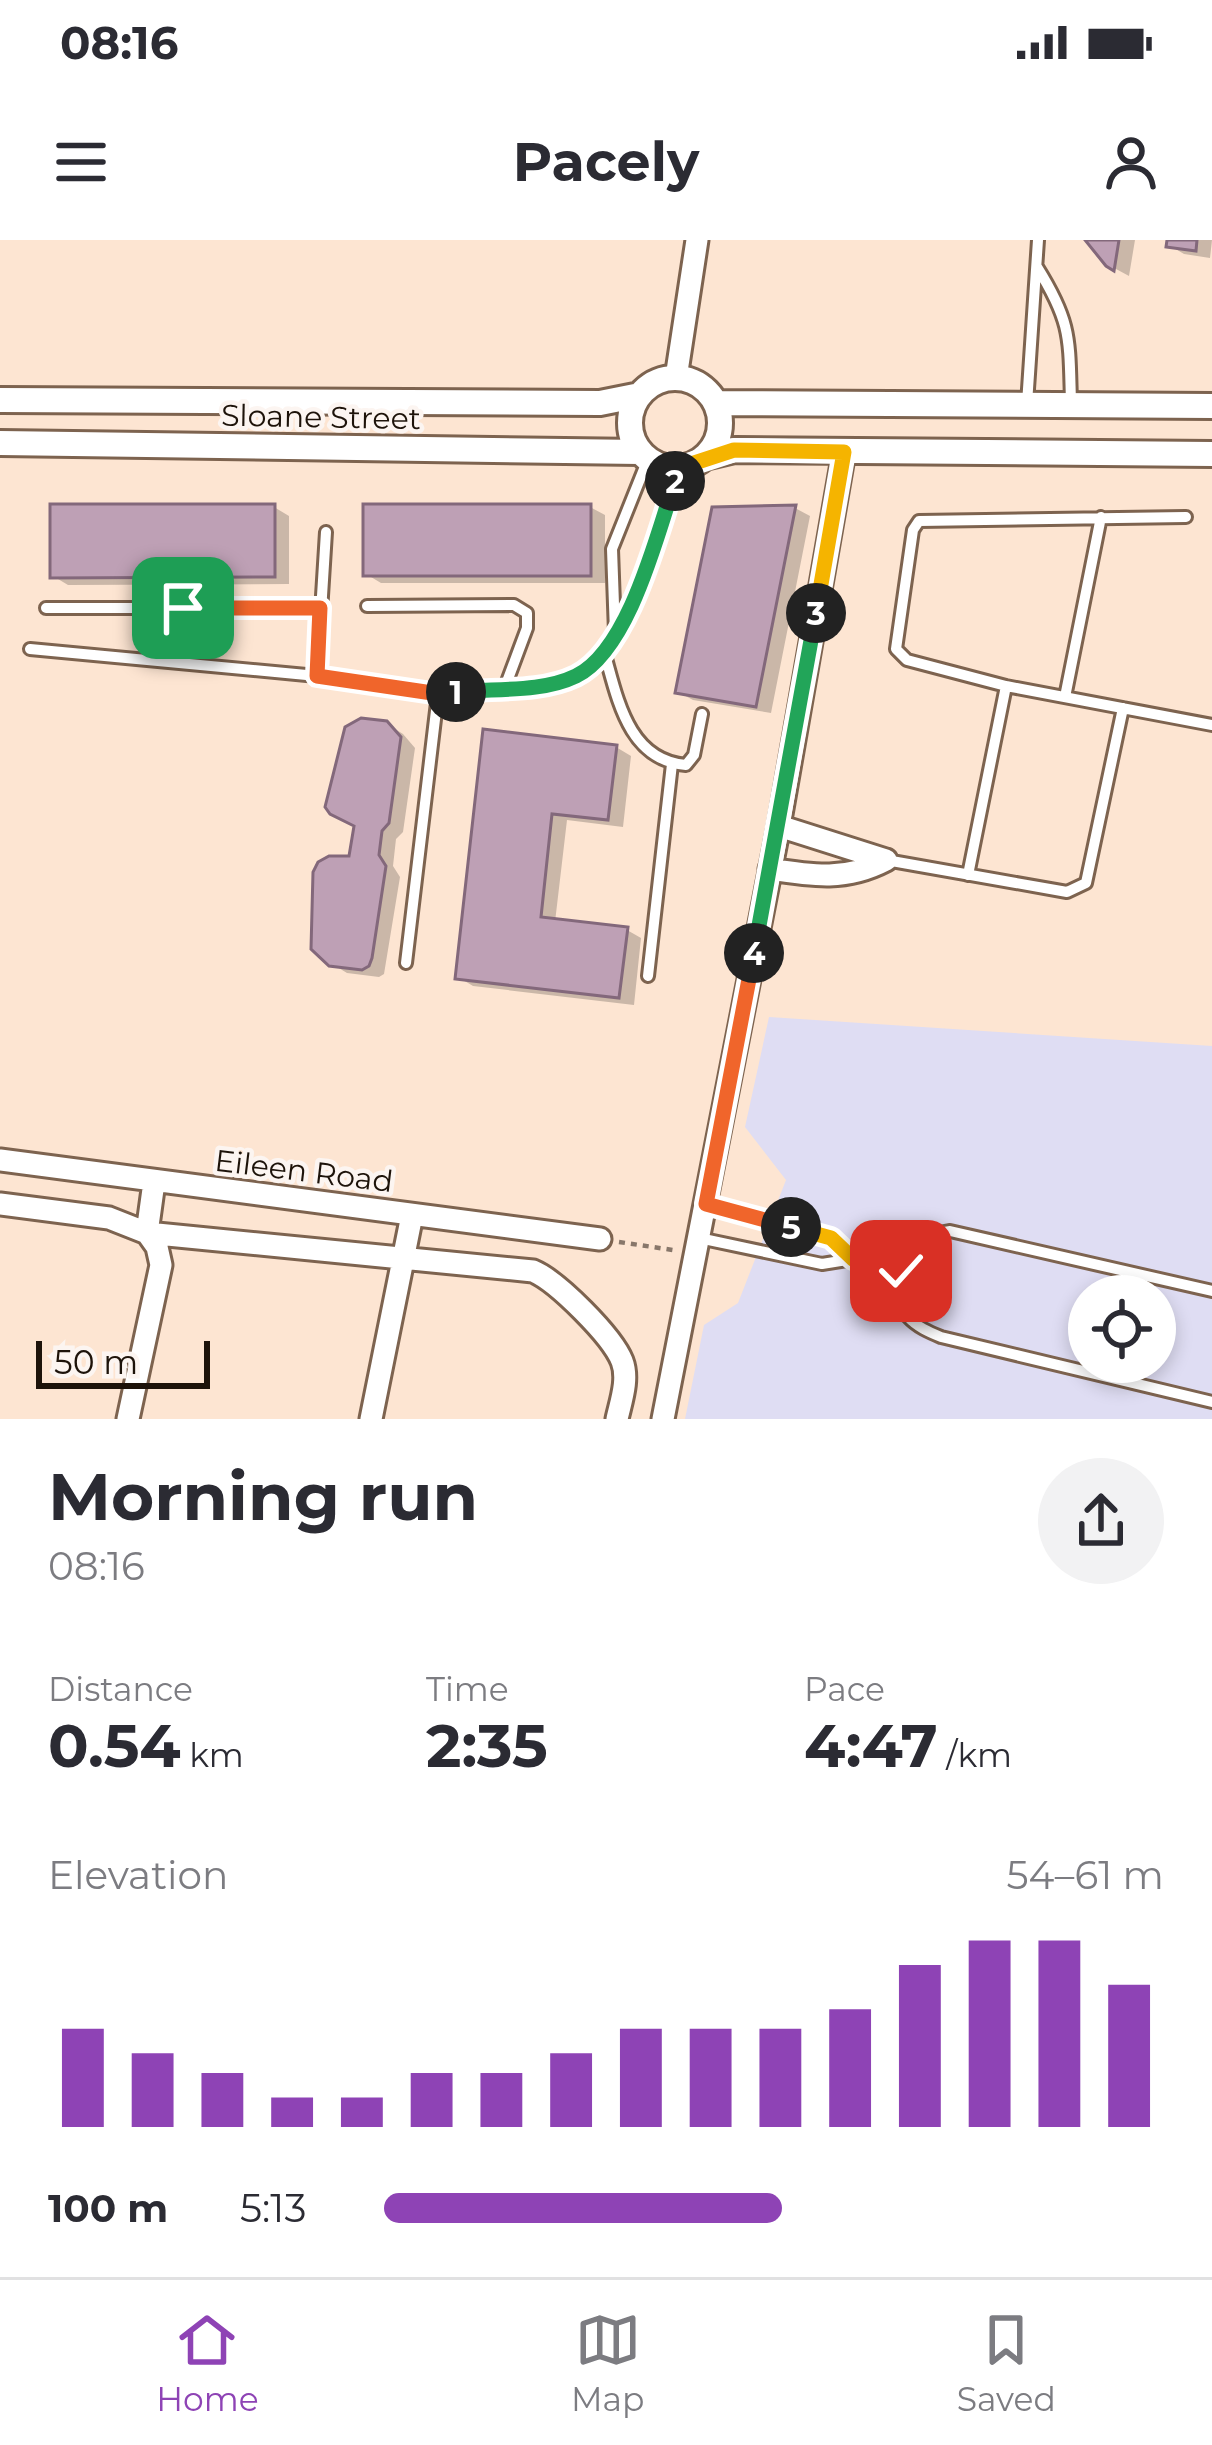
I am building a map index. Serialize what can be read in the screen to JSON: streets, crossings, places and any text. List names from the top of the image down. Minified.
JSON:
{"streets":{"street":["Sloane Street","Eileen Road"]},"scale_bar":"50 m","page":{"status":"08:16","header":"Pacely","pins":["2","3","1","4","5"],"scale":"50 m","heading":["Morning run","08:16"],"stats":[["Distance","0.54 km"],["Time","2:35"],["Pace","4:47 /km"]],"chart":["Elevation","54–61 m"],"list":[{"name":"100 m","note":"5:13"}],"tabs":["Home","Map","Saved"]}}
